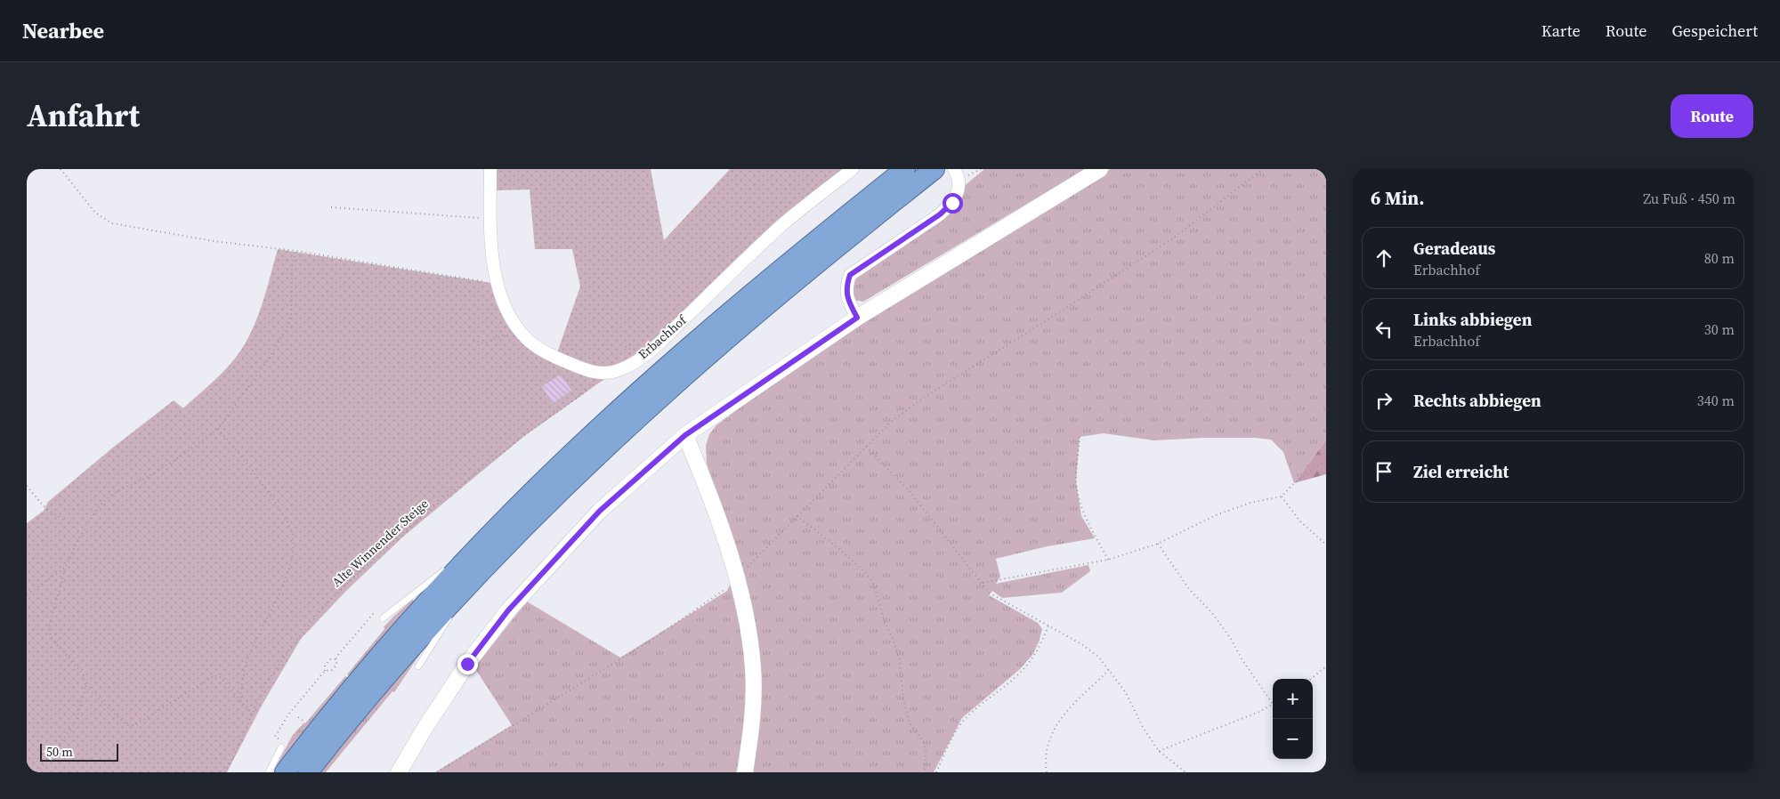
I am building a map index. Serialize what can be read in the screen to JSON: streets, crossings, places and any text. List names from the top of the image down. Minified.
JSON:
{"streets":{"street":["Erbachhof"],"path":["Alte Winnender Steige"]},"crossings":[["Erbachhof","Alte Winnender Steige"]],"scale_bar":"50 m","page":{"header":"Nearbee","nav":["Karte","Route","Gespeichert"],"title":"Anfahrt","buttons":"Route","heading":["6 Min.","Zu Fuß · 450 m"],"list":[["Geradeaus","Erbachhof","80 m"],["Links abbiegen","Erbachhof","30 m"],["Rechts abbiegen","340 m"],"Ziel erreicht"],"map_buttons":["+","−"],"scale":"50 m"}}
